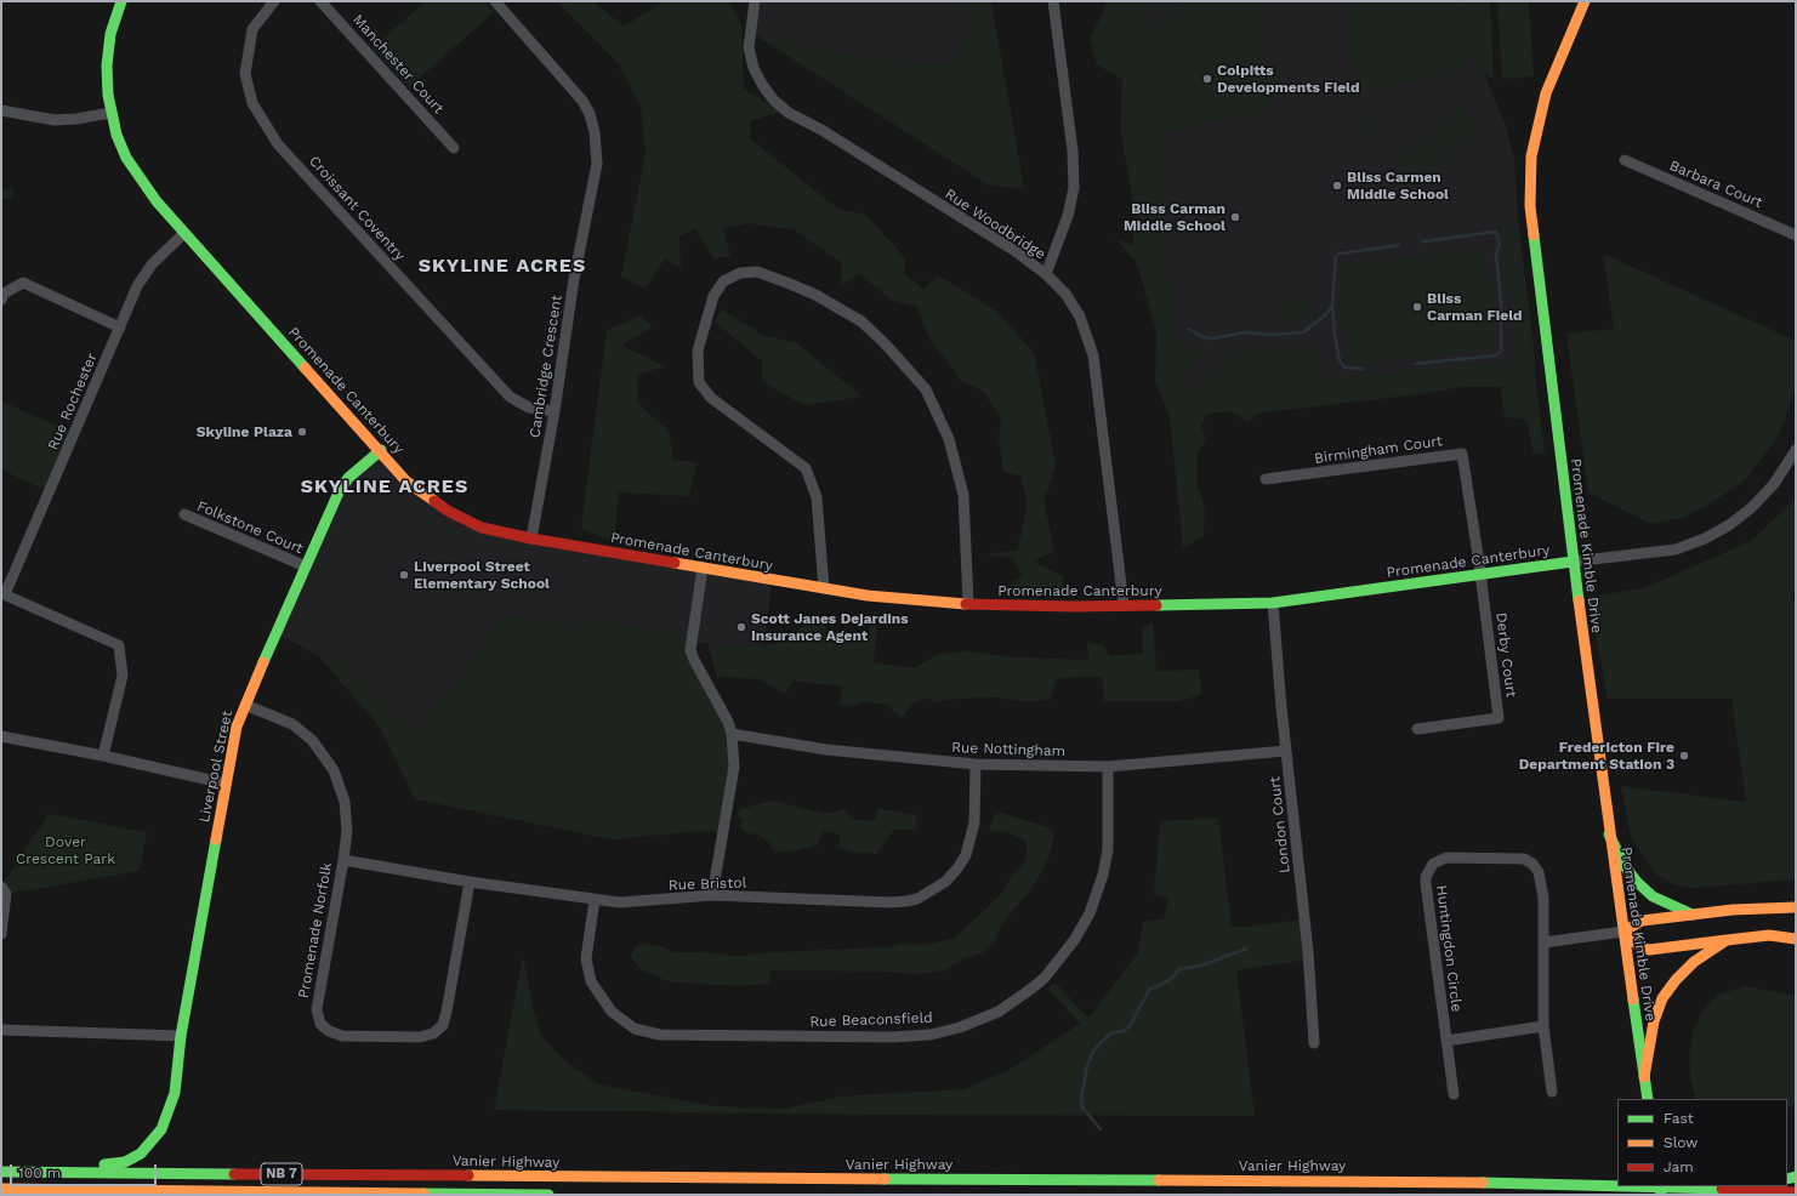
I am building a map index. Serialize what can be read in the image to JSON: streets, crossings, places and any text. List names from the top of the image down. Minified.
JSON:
{"streets":{"main road":["Promenade Canterbury","Promenade Kimble Drive","Liverpool Street","Vanier Highway","NB 7"],"street":["Manchester Court","Barbara Court","Croissant Coventry","Rue Woodbridge","Cambridge Crescent","Rue Rochester","Birmingham Court","Folkstone Court","Derby Court","Rue Nottingham","London Court","Rue Bristol","Promenade Norfolk","Huntingdon Circle","Rue Beaconsfield"]},"crossings":[["Croissant Coventry","Cambridge Crescent"],["Rue Woodbridge","Promenade Canterbury"],["Cambridge Crescent","Promenade Canterbury"],["Promenade Canterbury","Rue Rochester"],["Promenade Canterbury","Birmingham Court"],["Promenade Canterbury","Promenade Kimble Drive"],["Promenade Canterbury","Derby Court"],["Promenade Canterbury","Liverpool Street"],["Promenade Canterbury","London Court"],["Birmingham Court","Derby Court"],["Folkstone Court","Liverpool Street"],["Rue Nottingham","London Court"],["Rue Nottingham","Rue Bristol"],["Rue Nottingham","Rue Beaconsfield"],["Liverpool Street","Promenade Norfolk"],["Liverpool Street","Vanier Highway"],["Rue Bristol","Promenade Norfolk"],["Rue Bristol","Rue Beaconsfield"]],"districts":["SKYLINE ACRES","SKYLINE ACRES"],"parks":["Dover Crescent Park"],"places":["Colpitts Developments Field","Bliss Carmen Middle School","Bliss Carman Middle School","Bliss Carman Field","Skyline Plaza","Liverpool Street Elementary School","Scott Janes Dejardins Insurance Agent","Fredericton Fire Department Station 3"],"legend":["Fast","Slow","Jam"],"scale_bar":"100 m"}
